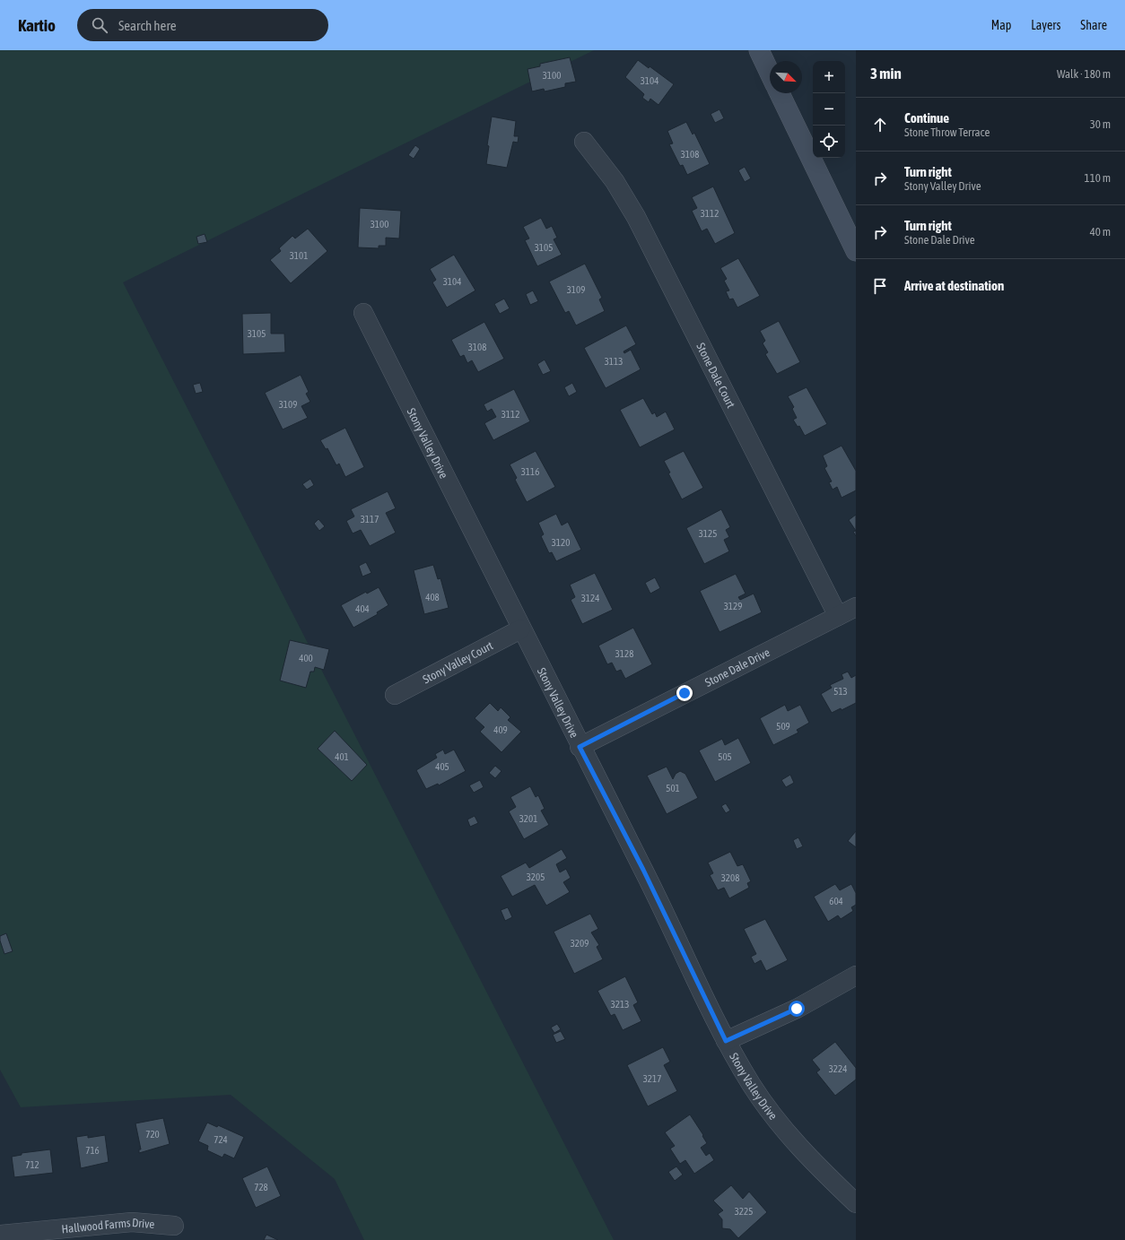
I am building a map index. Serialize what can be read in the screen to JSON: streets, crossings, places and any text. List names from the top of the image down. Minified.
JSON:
{"streets":{"street":["Stone Dale Court","Stony Valley Drive","Stony Valley Court","Stone Dale Drive","Hallwood Farms Drive"]},"crossings":[["Stone Dale Court","Stone Dale Drive"],["Stony Valley Drive","Stony Valley Court"],["Stony Valley Drive","Stone Dale Drive"]],"house_numbers":["3100","3104","3108","3112","3100","3105","3101","3104","3109","3105","3108","3113","3109","3112","3116","3117","3125","3120","408","3124","3129","404","3128","400","513","509","409","401","505","405","501","3201","3205","3208","604","3209","3213","3224","3217","720","724","716","712","728","3225"],"north":"bottom right","page":{"header":"Kartio","search":"Search here","nav":["Map","Layers","Share"],"heading":["3 min","Walk · 180 m"],"map_buttons":["+","−"],"list":[["Continue","Stone Throw Terrace","30 m"],["Turn right","Stony Valley Drive","110 m"],["Turn right","Stone Dale Drive","40 m"],"Arrive at destination"]}}
